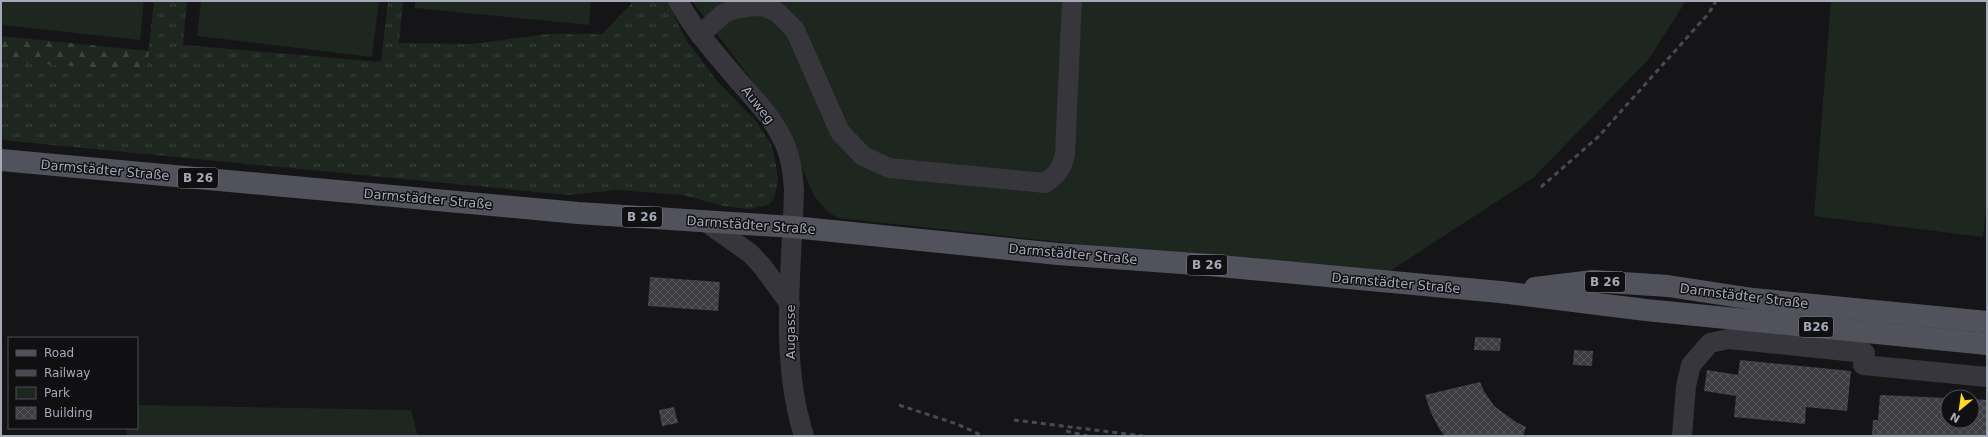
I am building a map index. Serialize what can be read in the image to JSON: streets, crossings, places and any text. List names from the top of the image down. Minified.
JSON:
{"streets":{"main road":["Darmstädter Straße","B 26","B26"],"street":["Auweg","Augasse"]},"crossings":[["Auweg","Darmstädter Straße"],["Auweg","Augasse"],["Darmstädter Straße","Augasse"]],"legend":["Road","Railway","Park","Building"],"north":"bottom left"}
